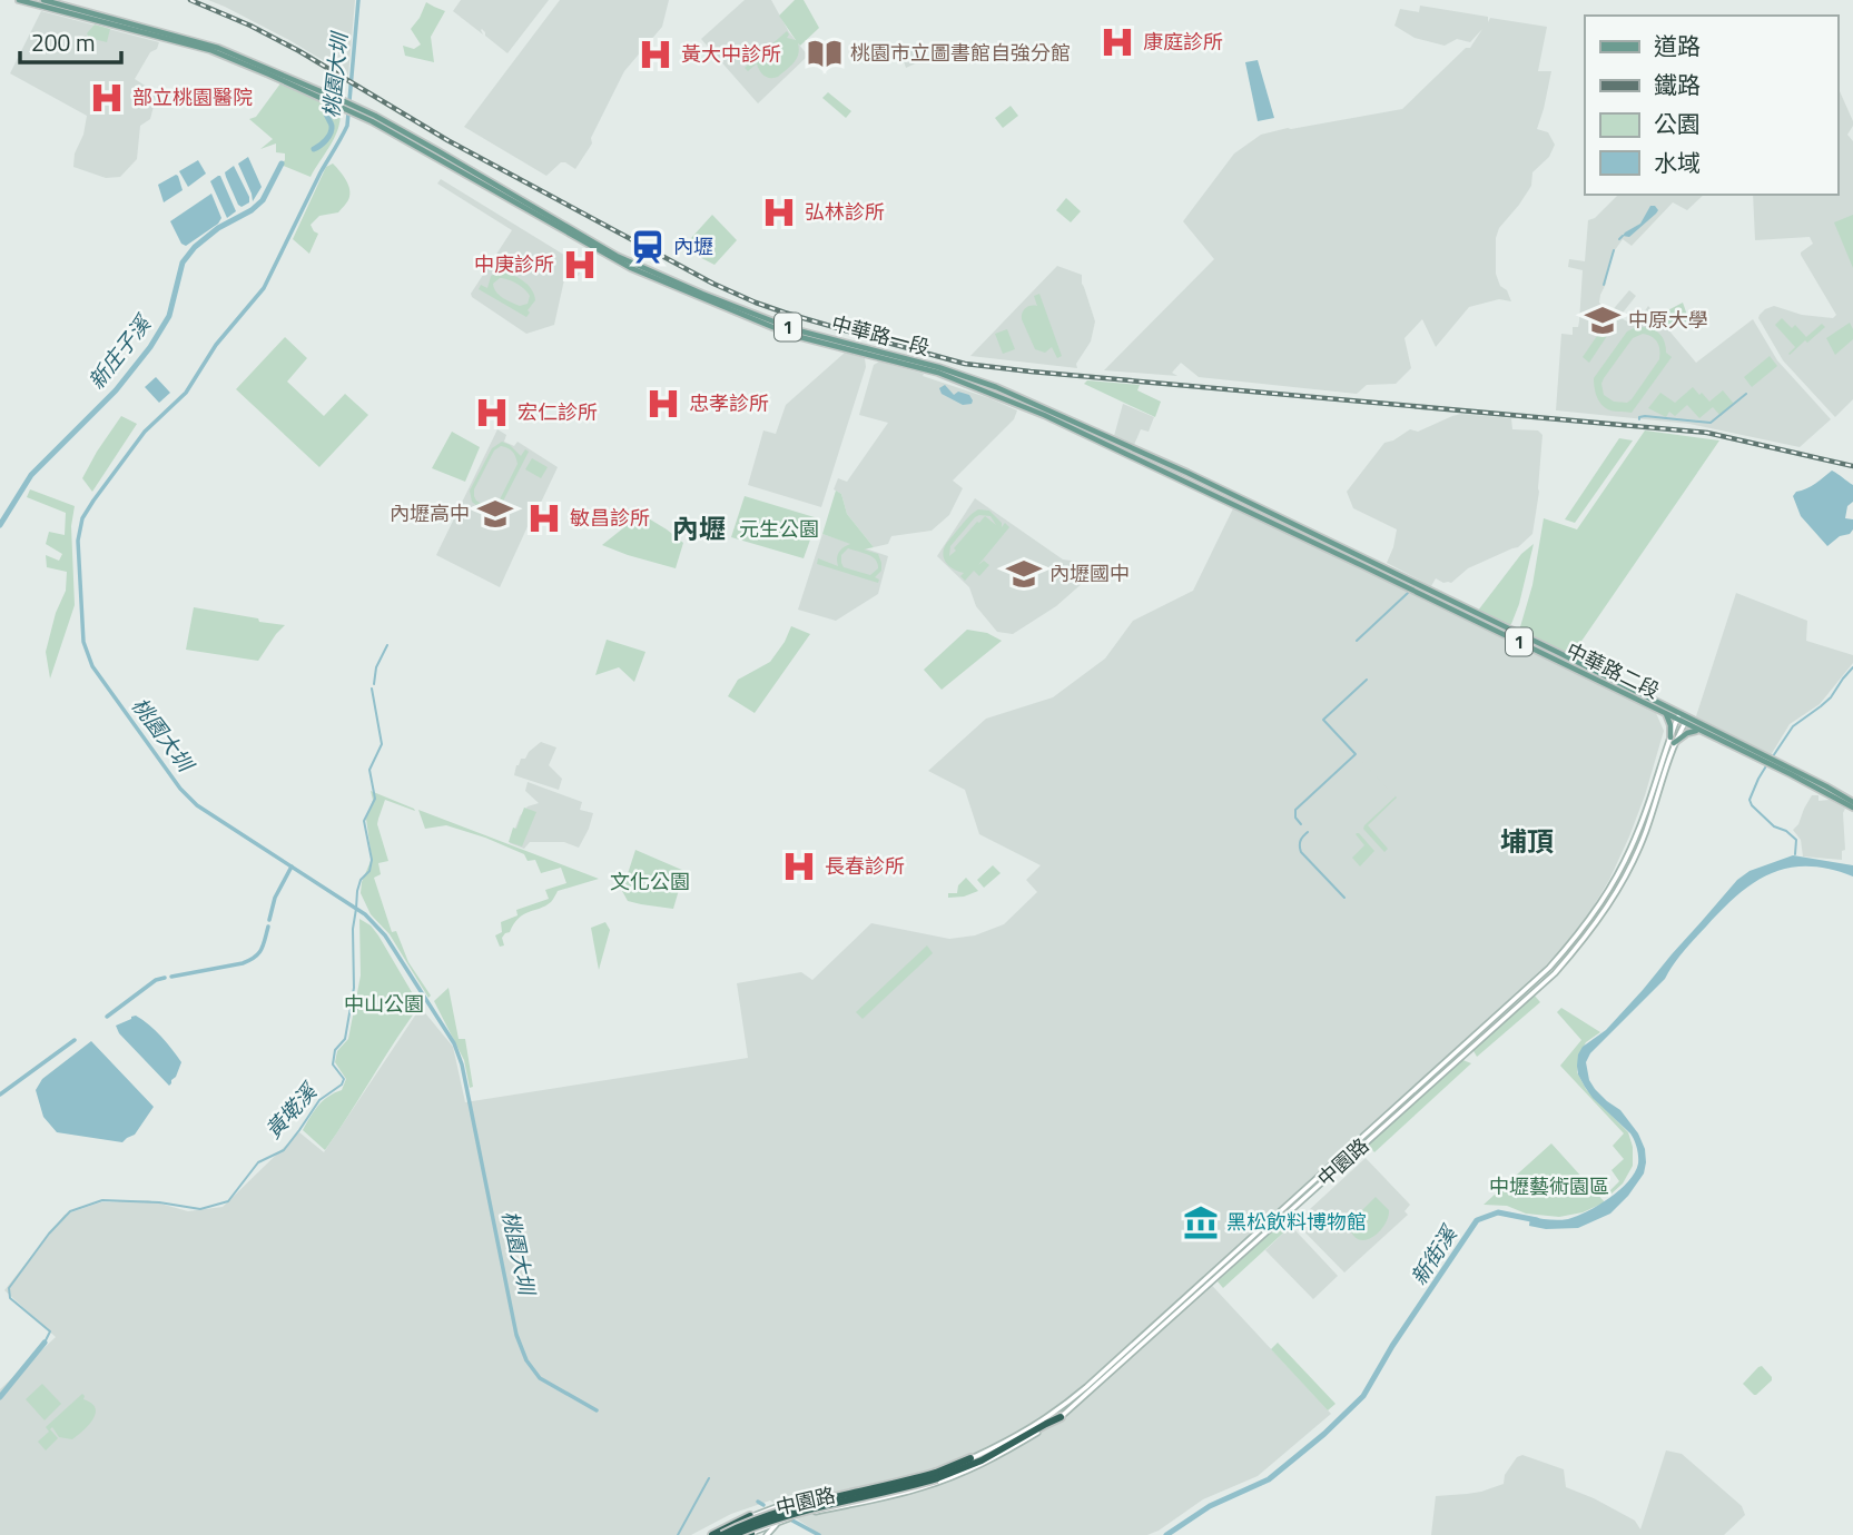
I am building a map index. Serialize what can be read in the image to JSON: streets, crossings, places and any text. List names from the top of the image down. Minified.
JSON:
{"streets":{"main road":["1","中華路一段","中華路二段","中園路"]},"crossings":[["1","中華路一段"],["中華路一段","中華路二段"],["中華路二段","中園路"]],"districts":["內壢","埔頂"],"water":["桃園大圳","新庄子溪","黃墘溪","新街溪"],"parks":["元生公園","文化公園","中山公園","中壢藝術園區"],"places":{"hospital":["康庭診所","黃大中診所","部立桃園醫院","弘林診所","中庚診所","忠孝診所","宏仁診所","敏昌診所","長春診所"],"library":["桃園市立圖書館自強分館"],"station":["內壢"],"school or university":["中原大學","內壢高中","內壢國中"],"museum":["黑松飲料博物館"]},"legend":["道路","鐵路","公園","水域"],"scale_bar":"200 m"}
